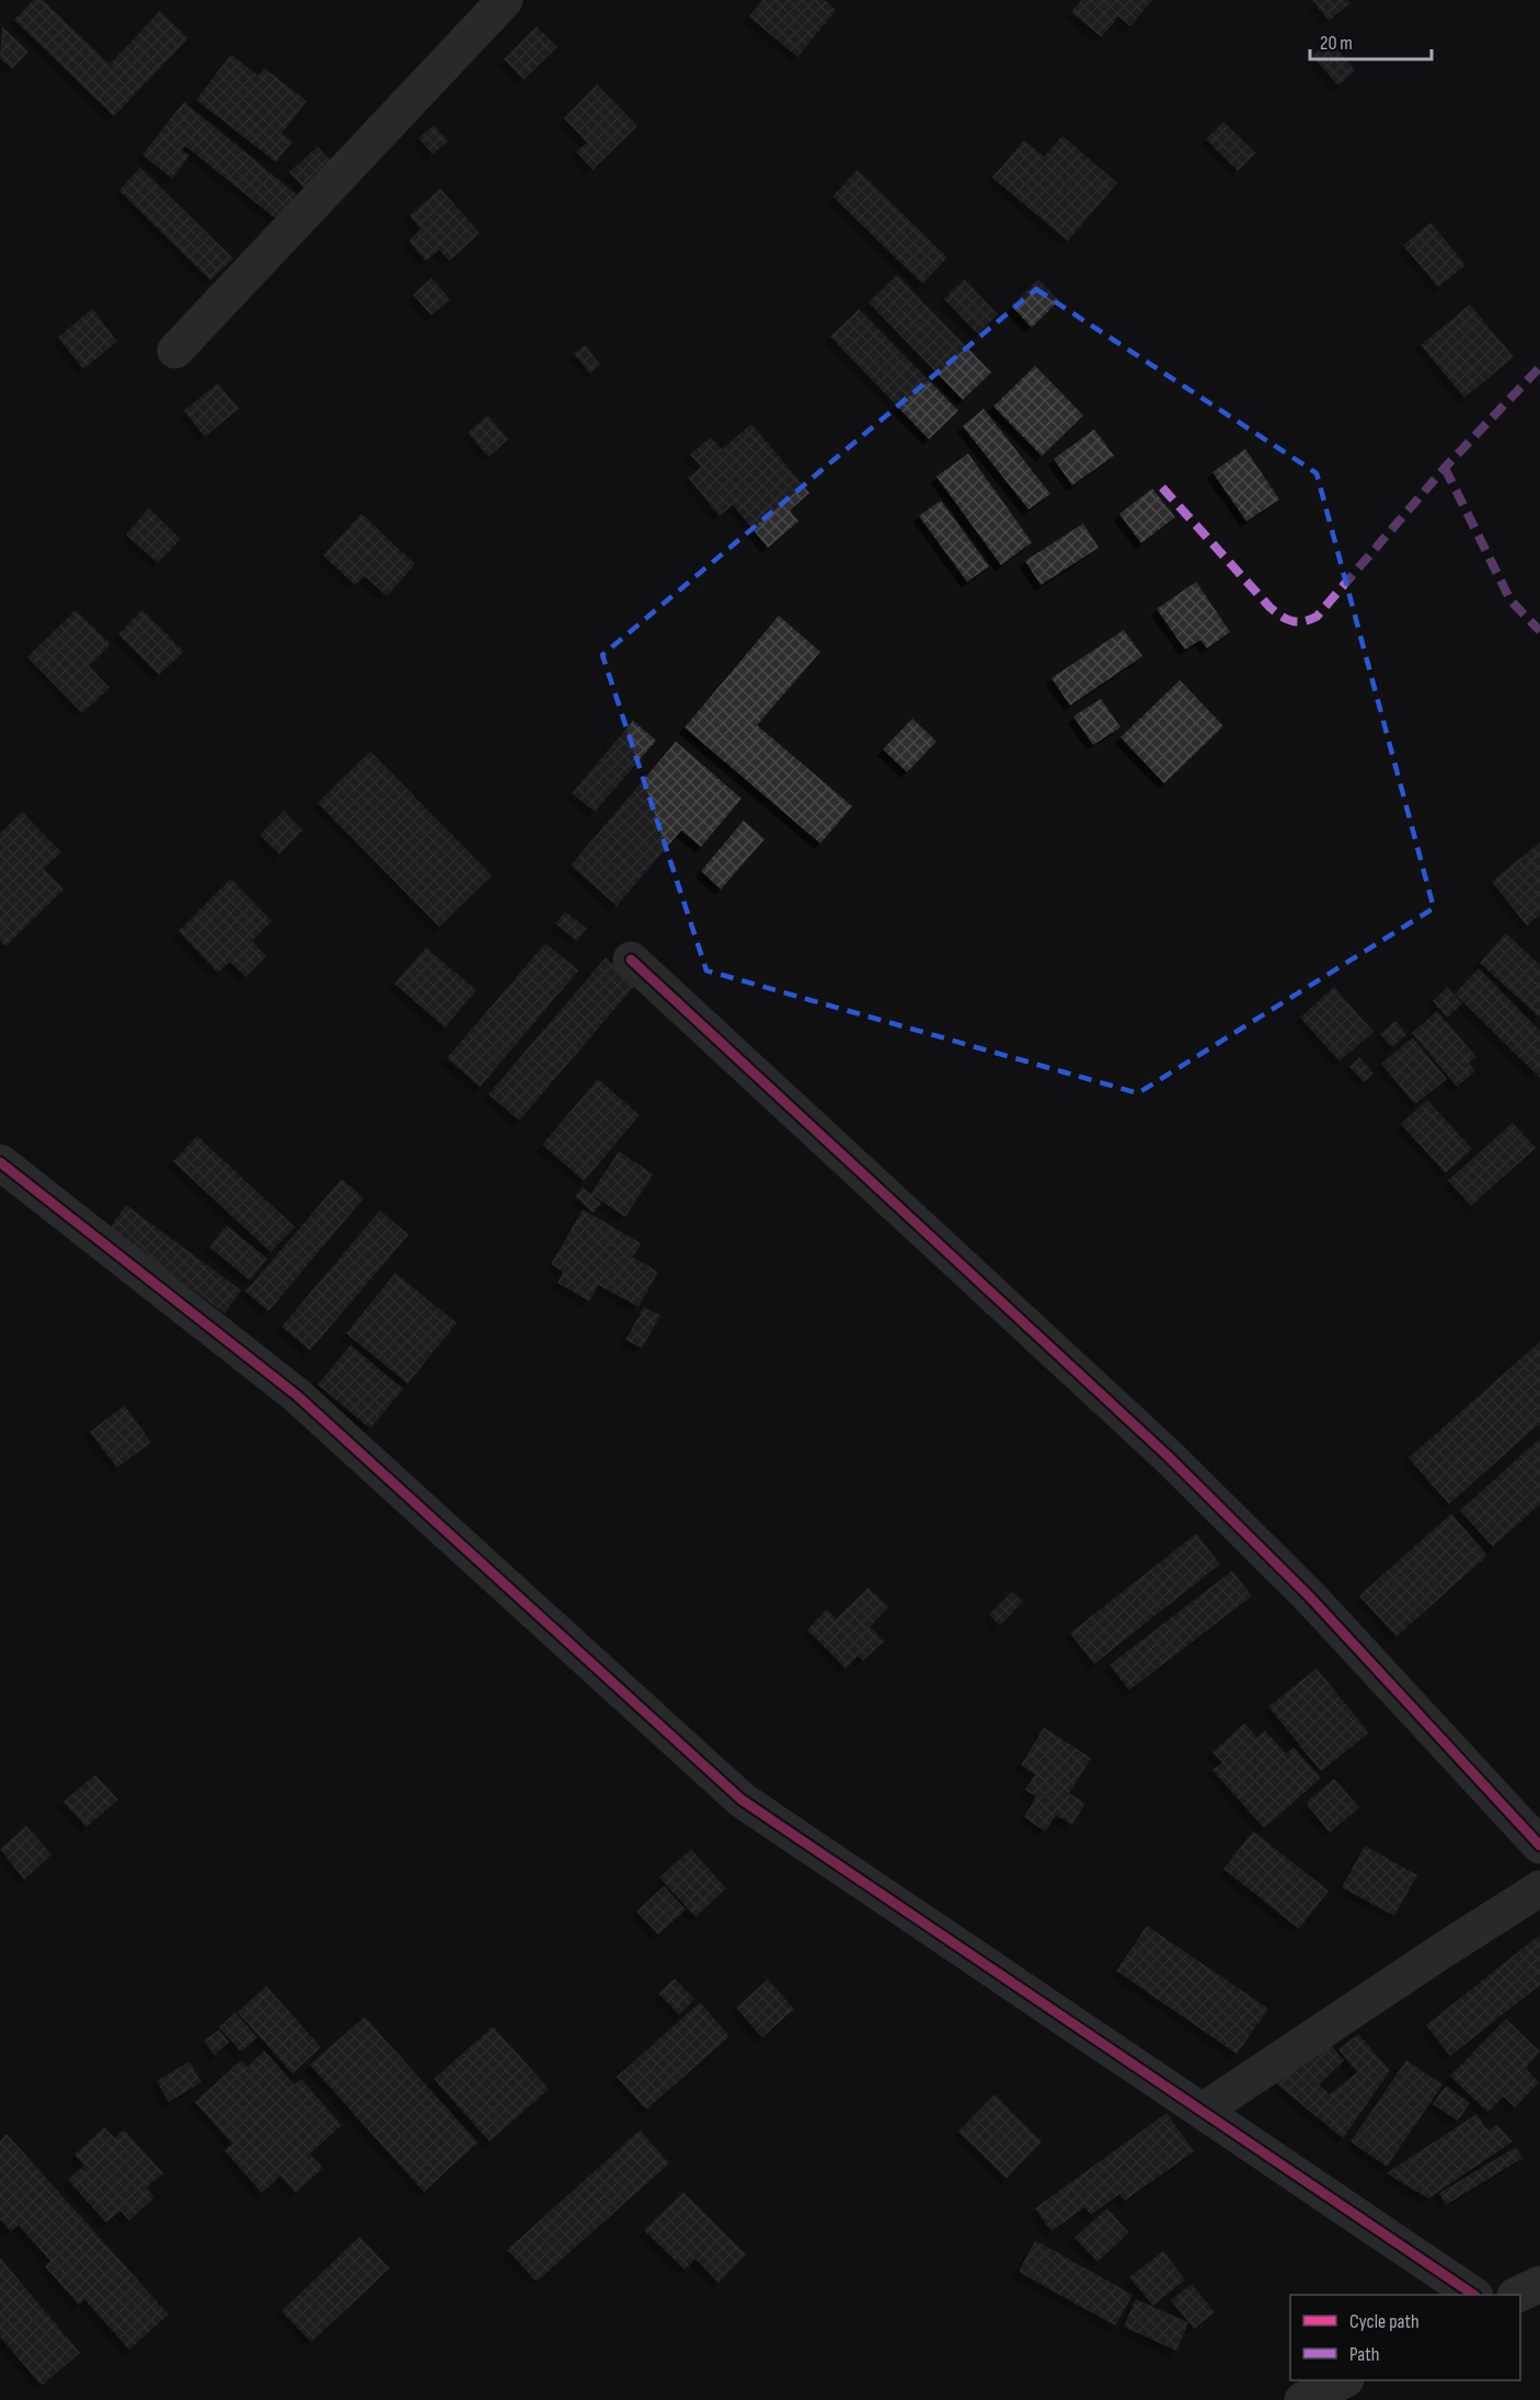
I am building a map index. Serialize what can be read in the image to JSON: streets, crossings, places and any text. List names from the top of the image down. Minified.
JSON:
{"legend":["Cycle path","Path"],"scale_bar":"20 m"}
